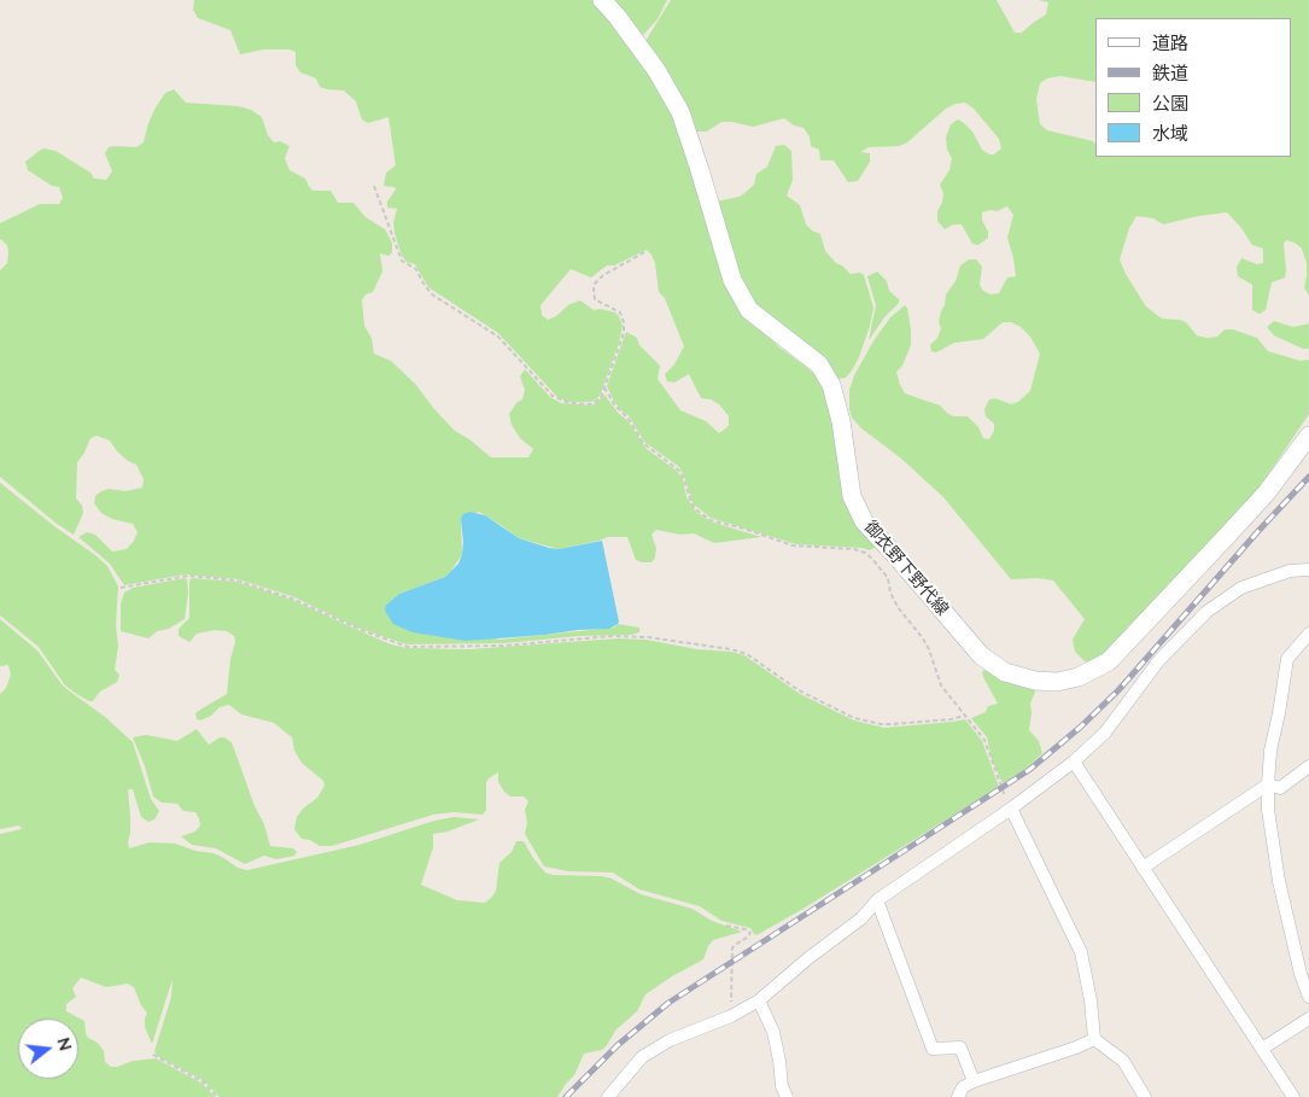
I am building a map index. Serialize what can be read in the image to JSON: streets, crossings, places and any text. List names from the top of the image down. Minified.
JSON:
{"streets":{"main road":["御衣野下野代線"]},"legend":["道路","鉄道","公園","水域"],"north":"right"}
